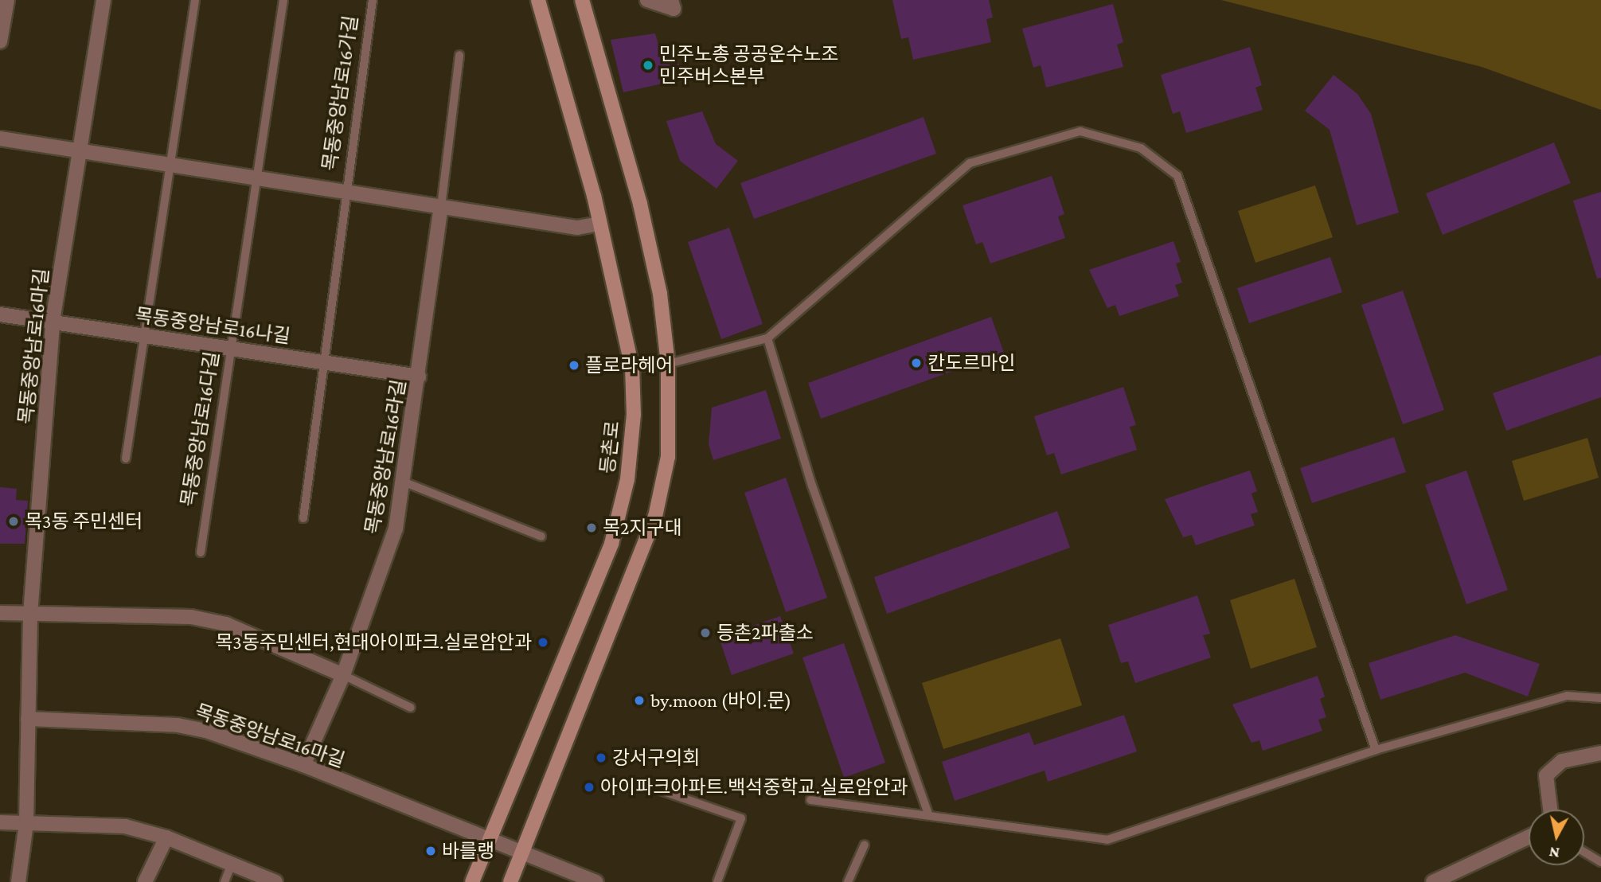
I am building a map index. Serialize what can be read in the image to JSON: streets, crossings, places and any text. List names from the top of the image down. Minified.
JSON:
{"streets":{"main road":["등촌로"],"street":["목동중앙남로16나길","목동중앙남로16마길","목동중앙남로16라길"],"lane":["목동중앙남로16가길","목동중앙남로16다길"]},"crossings":[["목동중앙남로16나길","목동중앙남로16마길"],["목동중앙남로16나길","목동중앙남로16다길"],["목동중앙남로16나길","목동중앙남로16라길"],["목동중앙남로16마길","등촌로"],["목동중앙남로16마길","목동중앙남로16라길"]],"places":["민주노총 공공운수노조 민주버스본부","칸도르마인","플로라헤어","목3동 주민센터","목2지구대","등촌2파출소","목3동주민센터,현대아이파크.실로암안과","by.moon (바이.문)","강서구의회","아이파크아파트.백석중학교.실로암안과","바를랭"],"north":"bottom"}
